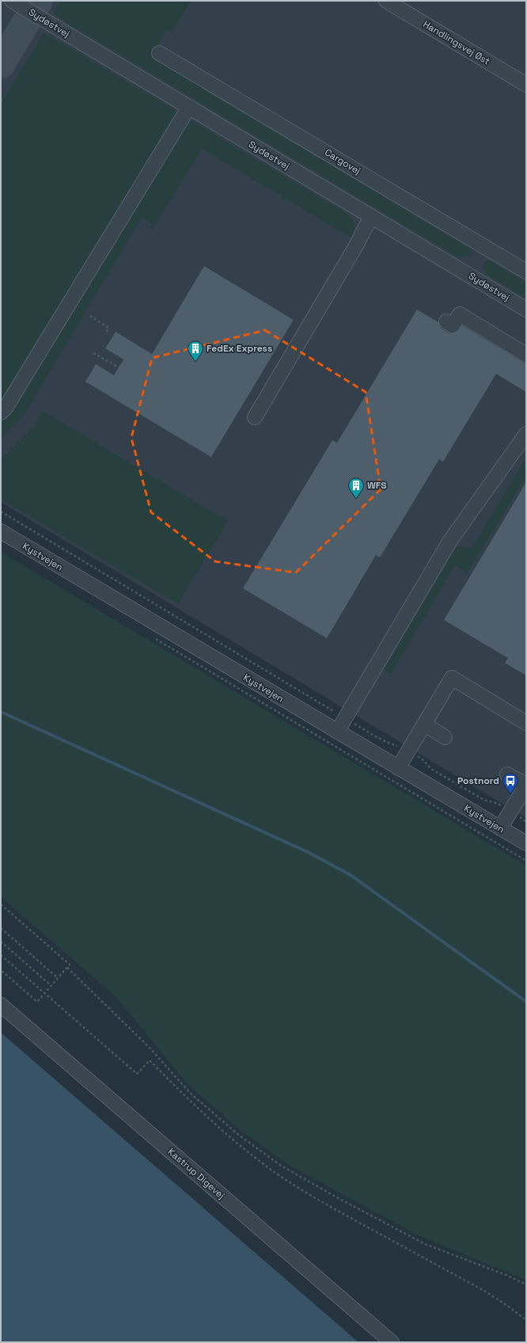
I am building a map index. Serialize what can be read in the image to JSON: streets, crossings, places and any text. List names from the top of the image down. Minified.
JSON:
{"streets":{"street":["Sydøstvej","Handlingsvej Øst","Cargovej","Kystvejen","Kastrup Digevej"]},"places":{"building":["FedEx Express","WFS"],"bus stop":["Postnord"]}}
